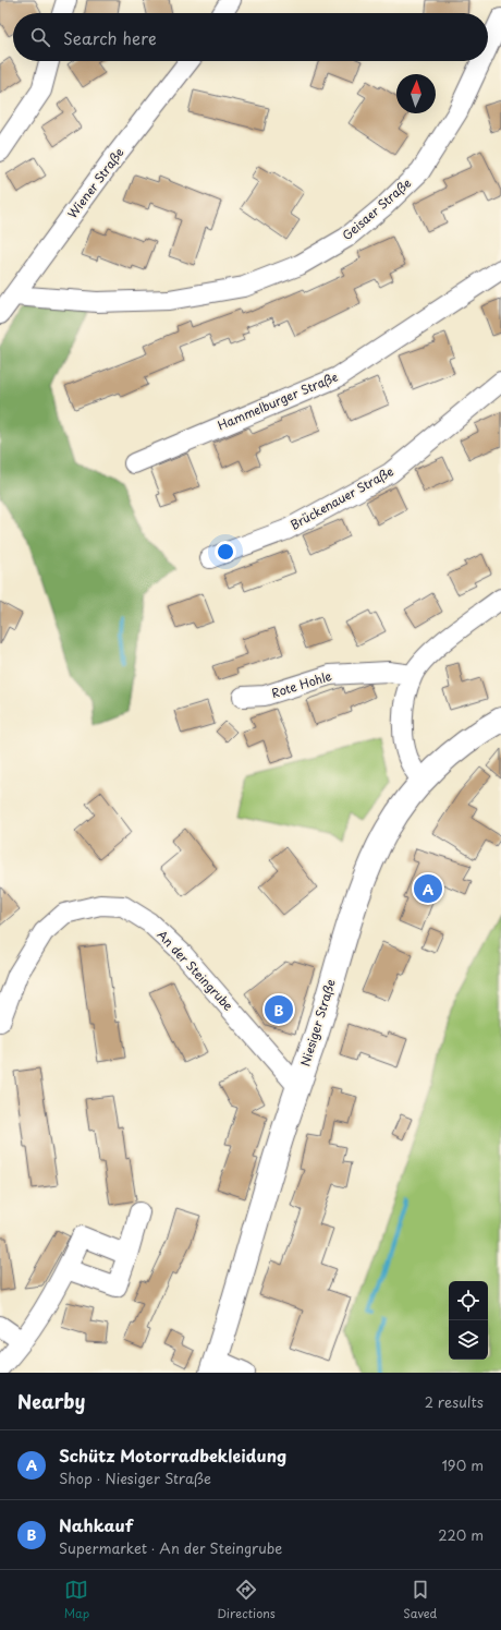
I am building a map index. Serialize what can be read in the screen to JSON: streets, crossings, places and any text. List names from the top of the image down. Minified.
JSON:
{"streets":{"main road":["Niesiger Straße"],"street":["Wiener Straße","Geisaer Straße","Hammelburger Straße","Brückenauer Straße","Rote Hohle","An der Steingrube"]},"crossings":[["Wiener Straße","Geisaer Straße"],["An der Steingrube","Niesiger Straße"]],"north":"top","page":{"search":"Search here","pins":["A","B"],"heading":["Nearby","2 results"],"list":[{"mark":"A","name":"Schütz Motorradbekleidung","note":"Shop · Niesiger Straße","value":"190 m"},{"mark":"B","name":"Nahkauf","note":"Supermarket · An der Steingrube","value":"220 m"}],"nav":["Map","Directions","Saved"]}}
